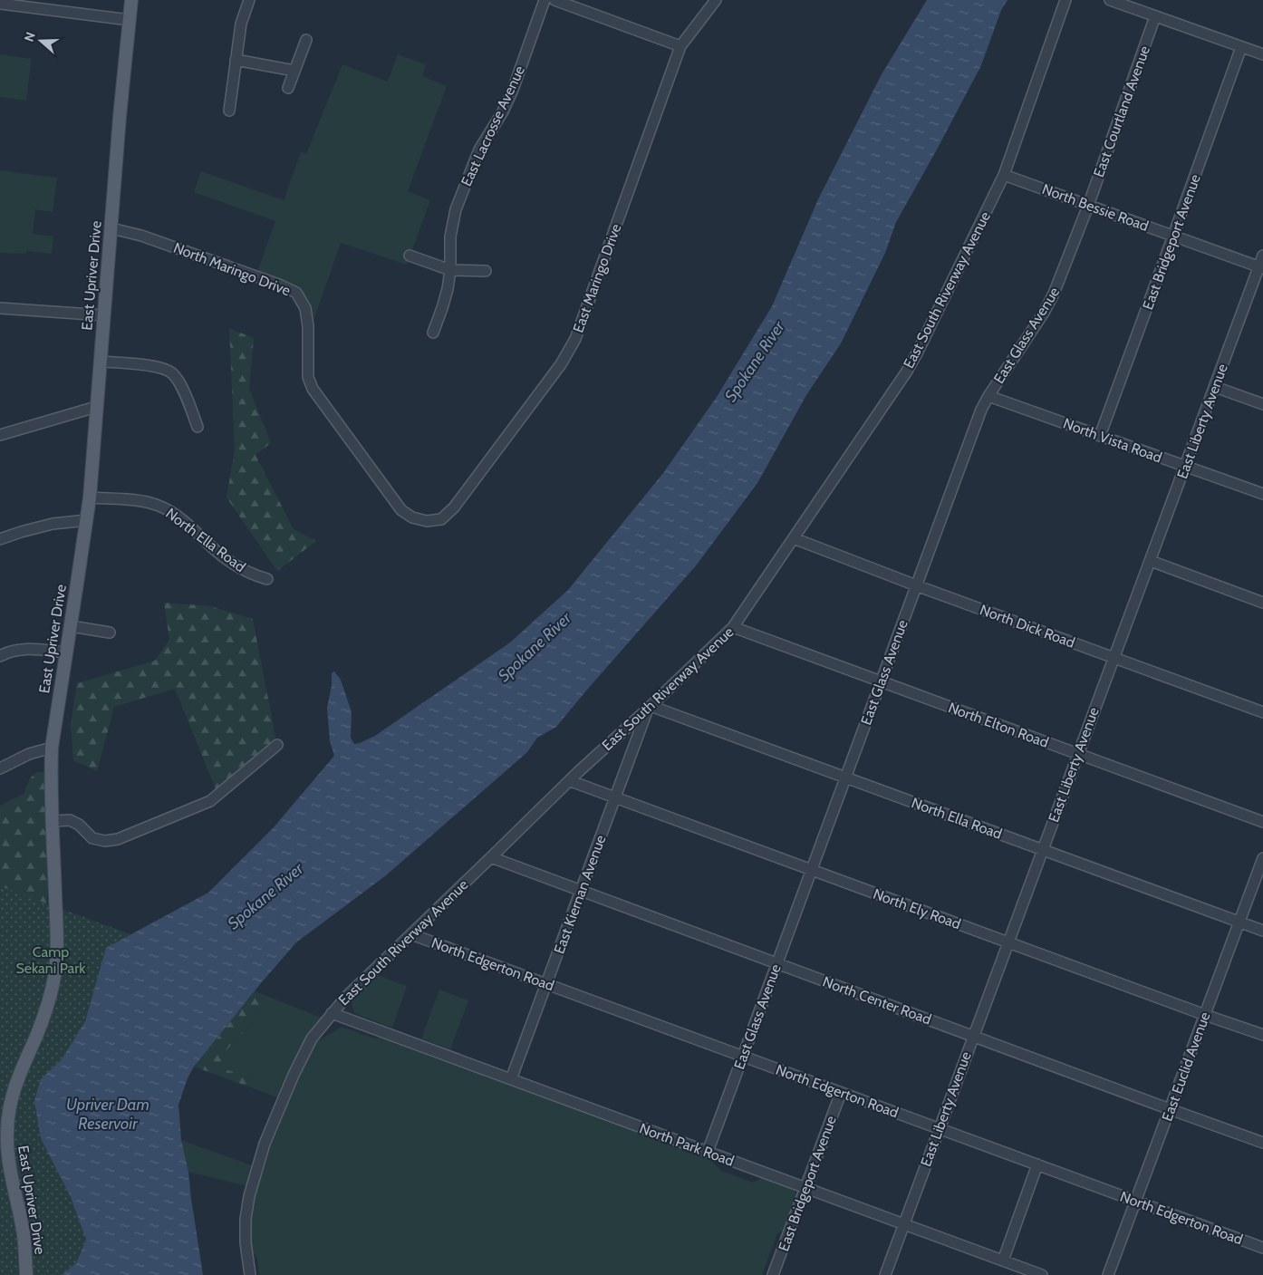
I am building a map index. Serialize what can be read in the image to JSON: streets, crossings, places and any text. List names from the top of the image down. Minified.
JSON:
{"streets":{"main road":["East Upriver Drive"],"street":["East Courtland Avenue","East Lacrosse Avenue","North Bessie Road","East Bridgeport Avenue","North Maringo Drive","East Maringo Drive","East South Riverway Avenue","East Glass Avenue","East Liberty Avenue","North Vista Road","North Ella Road","North Dick Road","North Elton Road","East Kiernan Avenue","North Ely Road","North Edgerton Road","North Center Road","East Euclid Avenue","North Park Road"]},"crossings":[["East Courtland Avenue","North Bessie Road"],["East Courtland Avenue","East Glass Avenue"],["North Bessie Road","East Bridgeport Avenue"],["North Bessie Road","East South Riverway Avenue"],["North Bessie Road","East Glass Avenue"],["North Bessie Road","East Liberty Avenue"],["East Bridgeport Avenue","North Vista Road"],["East Bridgeport Avenue","North Edgerton Road"],["East Bridgeport Avenue","North Park Road"],["North Maringo Drive","East Upriver Drive"],["North Maringo Drive","East Maringo Drive"],["East Upriver Drive","North Ella Road"],["East South Riverway Avenue","North Ella Road"],["East South Riverway Avenue","North Dick Road"],["East South Riverway Avenue","North Elton Road"],["East South Riverway Avenue","East Kiernan Avenue"],["East South Riverway Avenue","North Ely Road"],["East South Riverway Avenue","North Edgerton Road"],["East South Riverway Avenue","North Center Road"],["East South Riverway Avenue","North Park Road"],["East Glass Avenue","North Vista Road"],["East Glass Avenue","North Ella Road"],["East Glass Avenue","North Dick Road"],["East Glass Avenue","North Elton Road"],["East Glass Avenue","North Ely Road"],["East Glass Avenue","North Edgerton Road"],["East Glass Avenue","North Center Road"],["East Glass Avenue","North Park Road"],["East Liberty Avenue","North Vista Road"],["East Liberty Avenue","North Ella Road"],["East Liberty Avenue","North Dick Road"],["East Liberty Avenue","North Elton Road"],["East Liberty Avenue","North Ely Road"],["East Liberty Avenue","North Edgerton Road"],["East Liberty Avenue","North Center Road"],["East Liberty Avenue","North Park Road"],["North Ella Road","East Kiernan Avenue"],["North Ella Road","East Euclid Avenue"],["East Kiernan Avenue","North Ely Road"],["East Kiernan Avenue","North Edgerton Road"],["East Kiernan Avenue","North Center Road"],["East Kiernan Avenue","North Park Road"],["North Ely Road","East Euclid Avenue"],["North Edgerton Road","East Euclid Avenue"],["North Center Road","East Euclid Avenue"]],"water":["Spokane River","Upriver Dam Reservoir"],"parks":["Camp Sekani Park"],"north":"left"}
